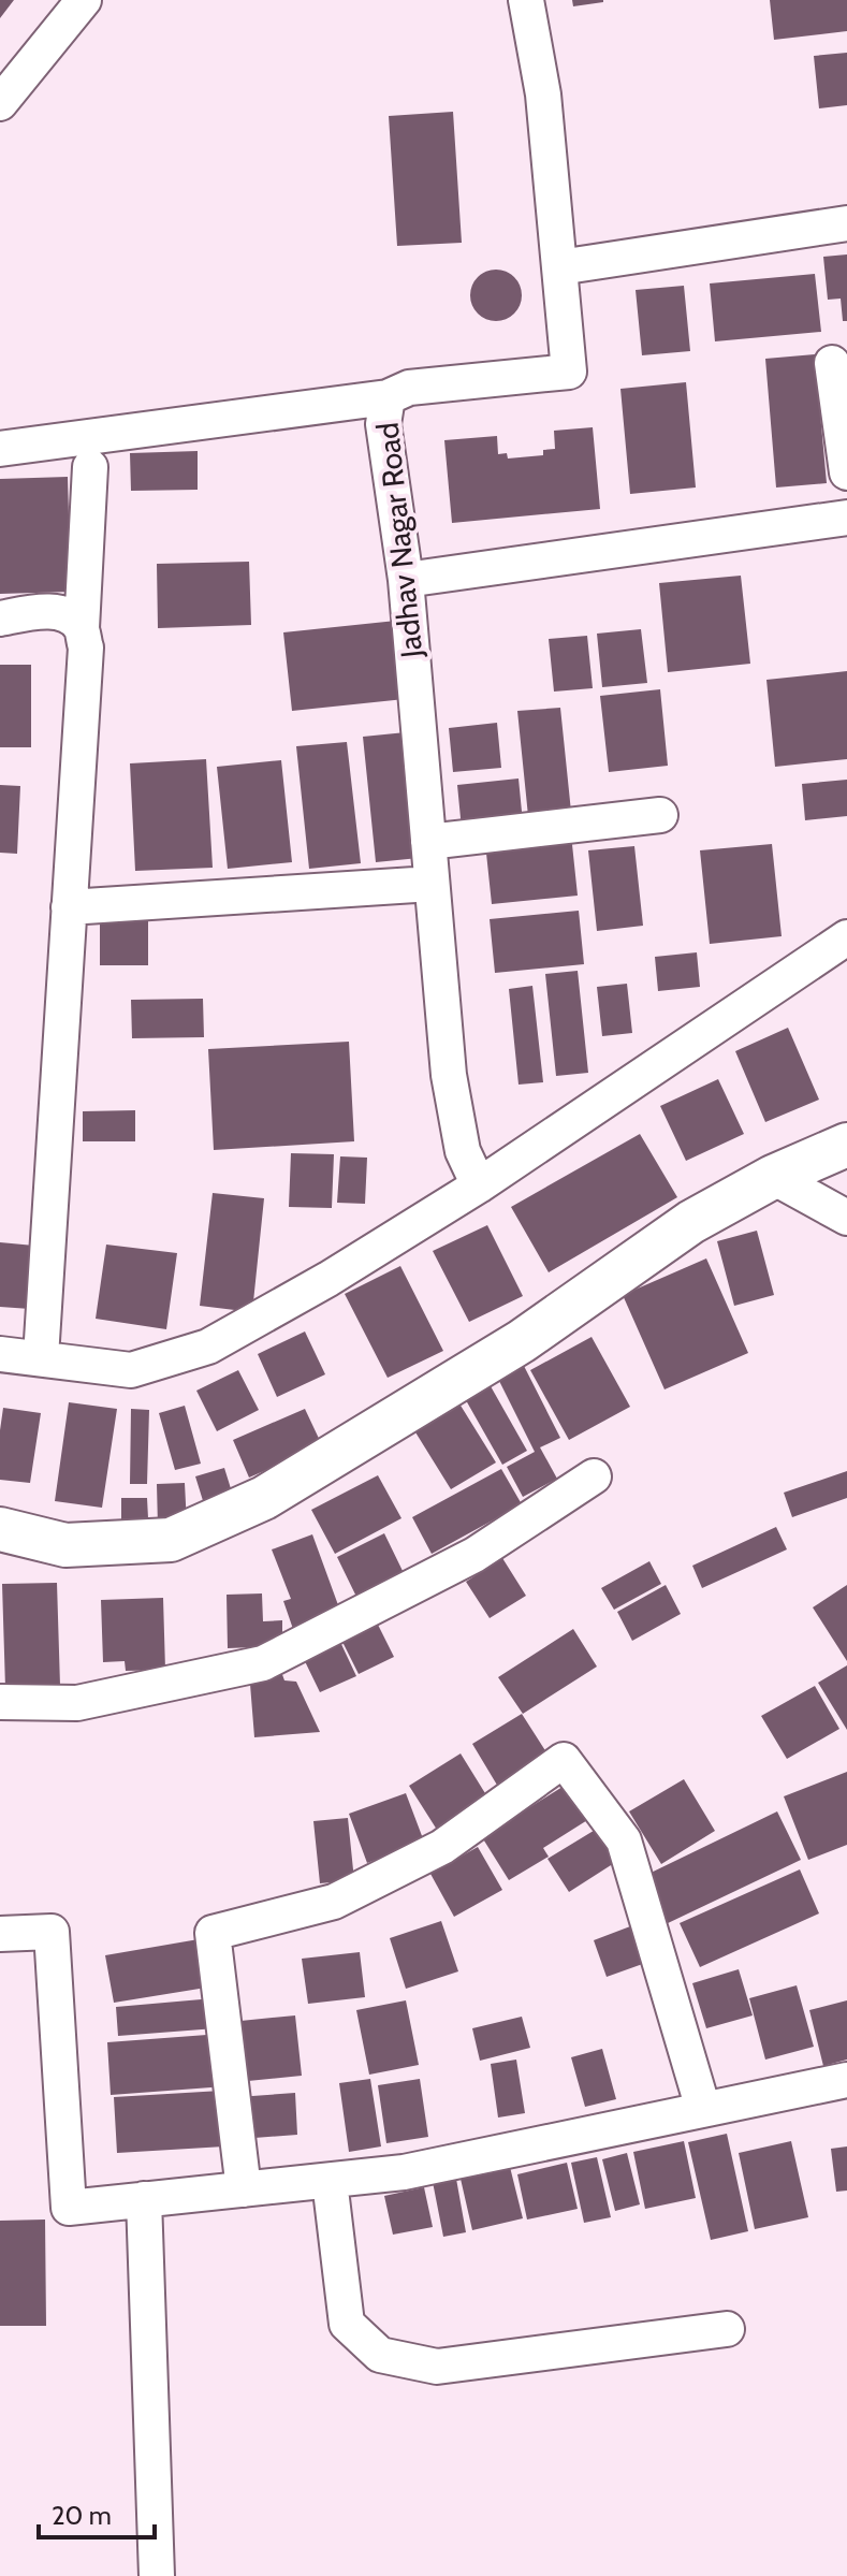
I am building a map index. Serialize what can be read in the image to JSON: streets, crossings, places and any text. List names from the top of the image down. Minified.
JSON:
{"streets":{"street":["Jadhav Nagar Road"]},"scale_bar":"20 m"}
